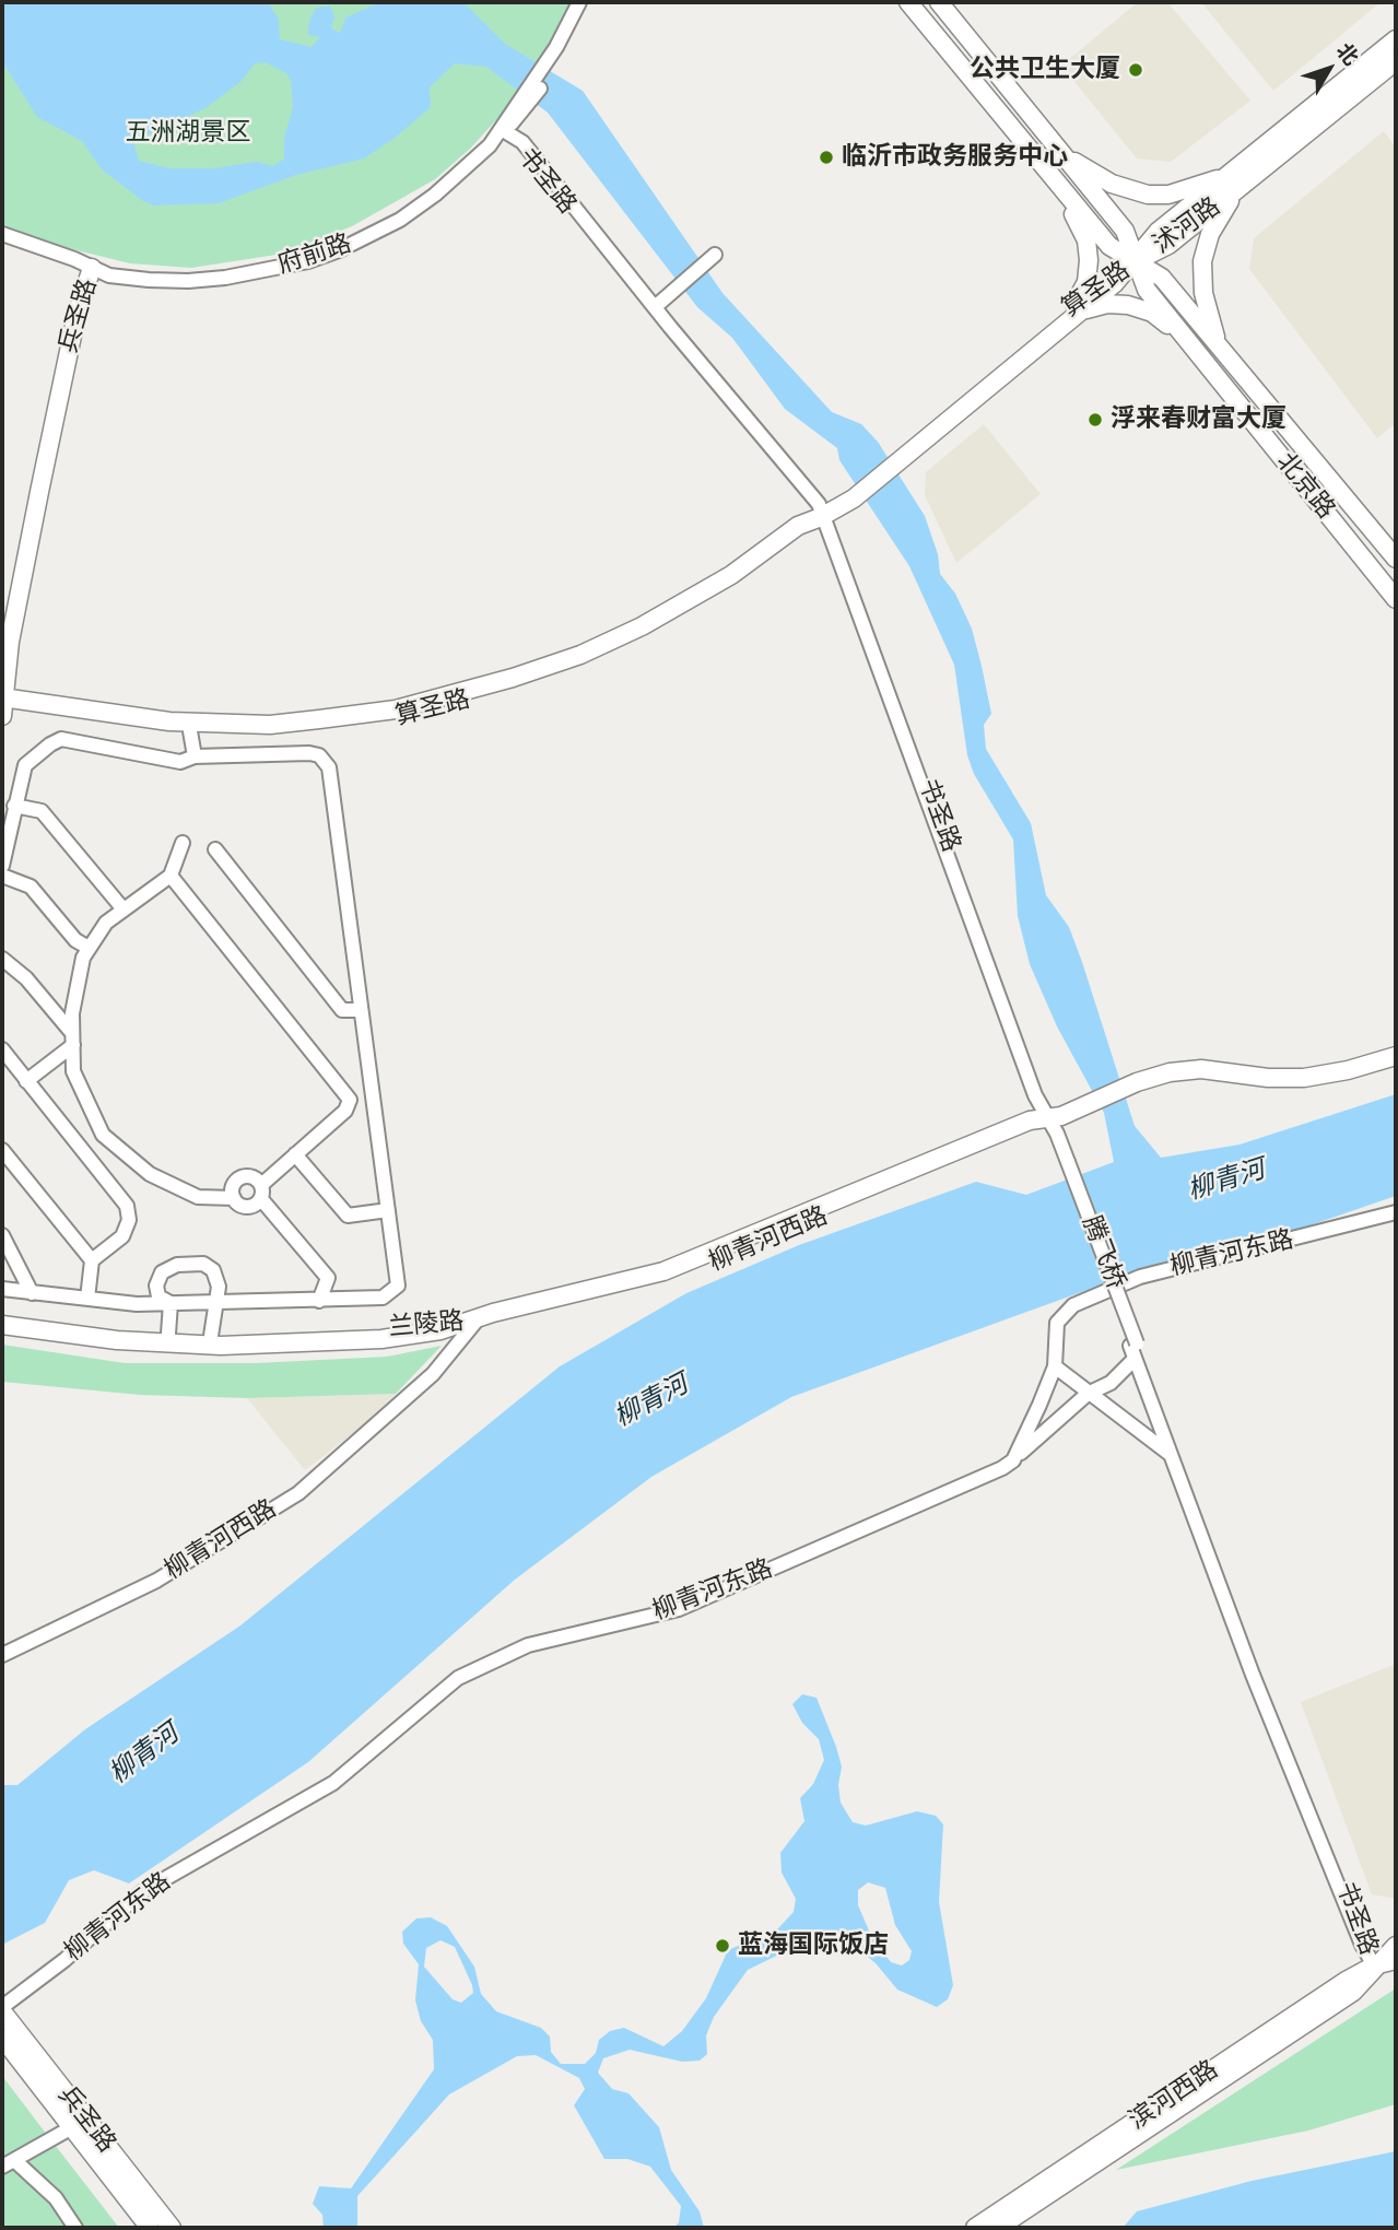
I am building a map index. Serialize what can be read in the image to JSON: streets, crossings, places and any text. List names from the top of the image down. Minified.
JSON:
{"streets":{"main road":["沭河路","算圣路","兵圣路","北京路","柳青河西路","兰陵路","滨河西路"],"street":["书圣路","府前路","腾飞桥","柳青河东路"]},"crossings":[["书圣路","府前路"],["书圣路","算圣路"],["书圣路","柳青河西路"],["书圣路","腾飞桥"],["书圣路","滨河西路"],["沭河路","算圣路"],["沭河路","北京路"],["府前路","兵圣路"],["算圣路","兵圣路"],["算圣路","北京路"],["兵圣路","柳青河东路"],["柳青河西路","兰陵路"]],"water":["柳青河"],"parks":["五洲湖景区"],"places":["公共卫生大厦","临沂市政务服务中心","浮来春财富大厦","蓝海国际饭店"],"north":"top right"}
